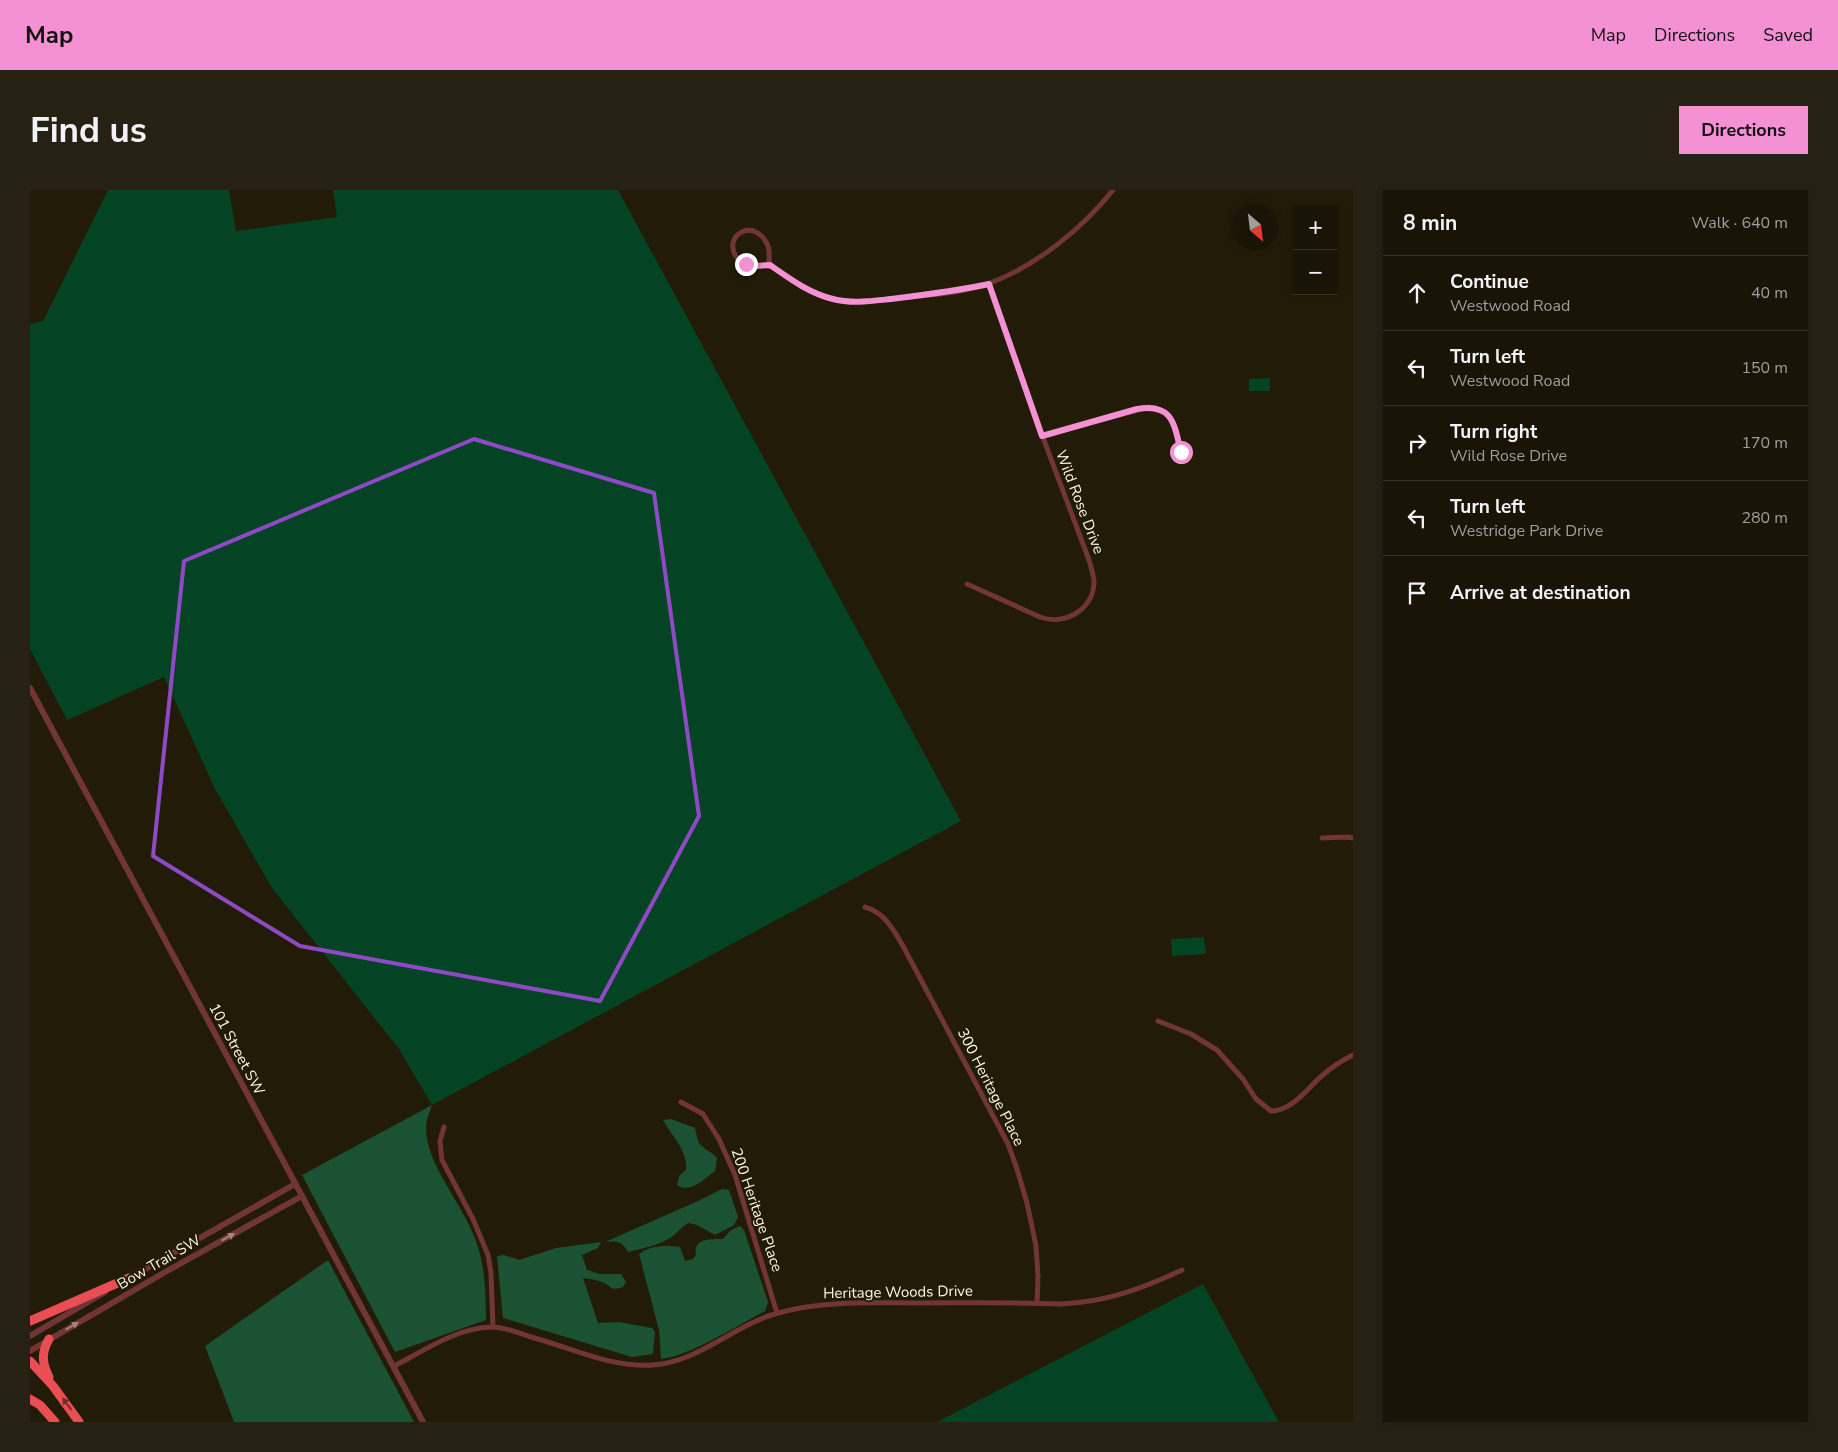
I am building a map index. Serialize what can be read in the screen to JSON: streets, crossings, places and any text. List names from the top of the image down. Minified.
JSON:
{"streets":{"street":["Wild Rose Drive","101 Street SW","300 Heritage Place","200 Heritage Place","Bow Trail SW","Heritage Woods Drive"]},"crossings":[["101 Street SW","Bow Trail SW"],["101 Street SW","Heritage Woods Drive"],["300 Heritage Place","Heritage Woods Drive"],["200 Heritage Place","Heritage Woods Drive"]],"north":"bottom right","page":{"header":"Map","nav":["Map","Directions","Saved"],"buttons":"Directions","title":"Find us","heading":["8 min","Walk · 640 m"],"map_buttons":["+","−"],"list":[["Continue","Westwood Road","40 m"],["Turn left","Westwood Road","150 m"],["Turn right","Wild Rose Drive","170 m"],["Turn left","Westridge Park Drive","280 m"],"Arrive at destination"]}}
